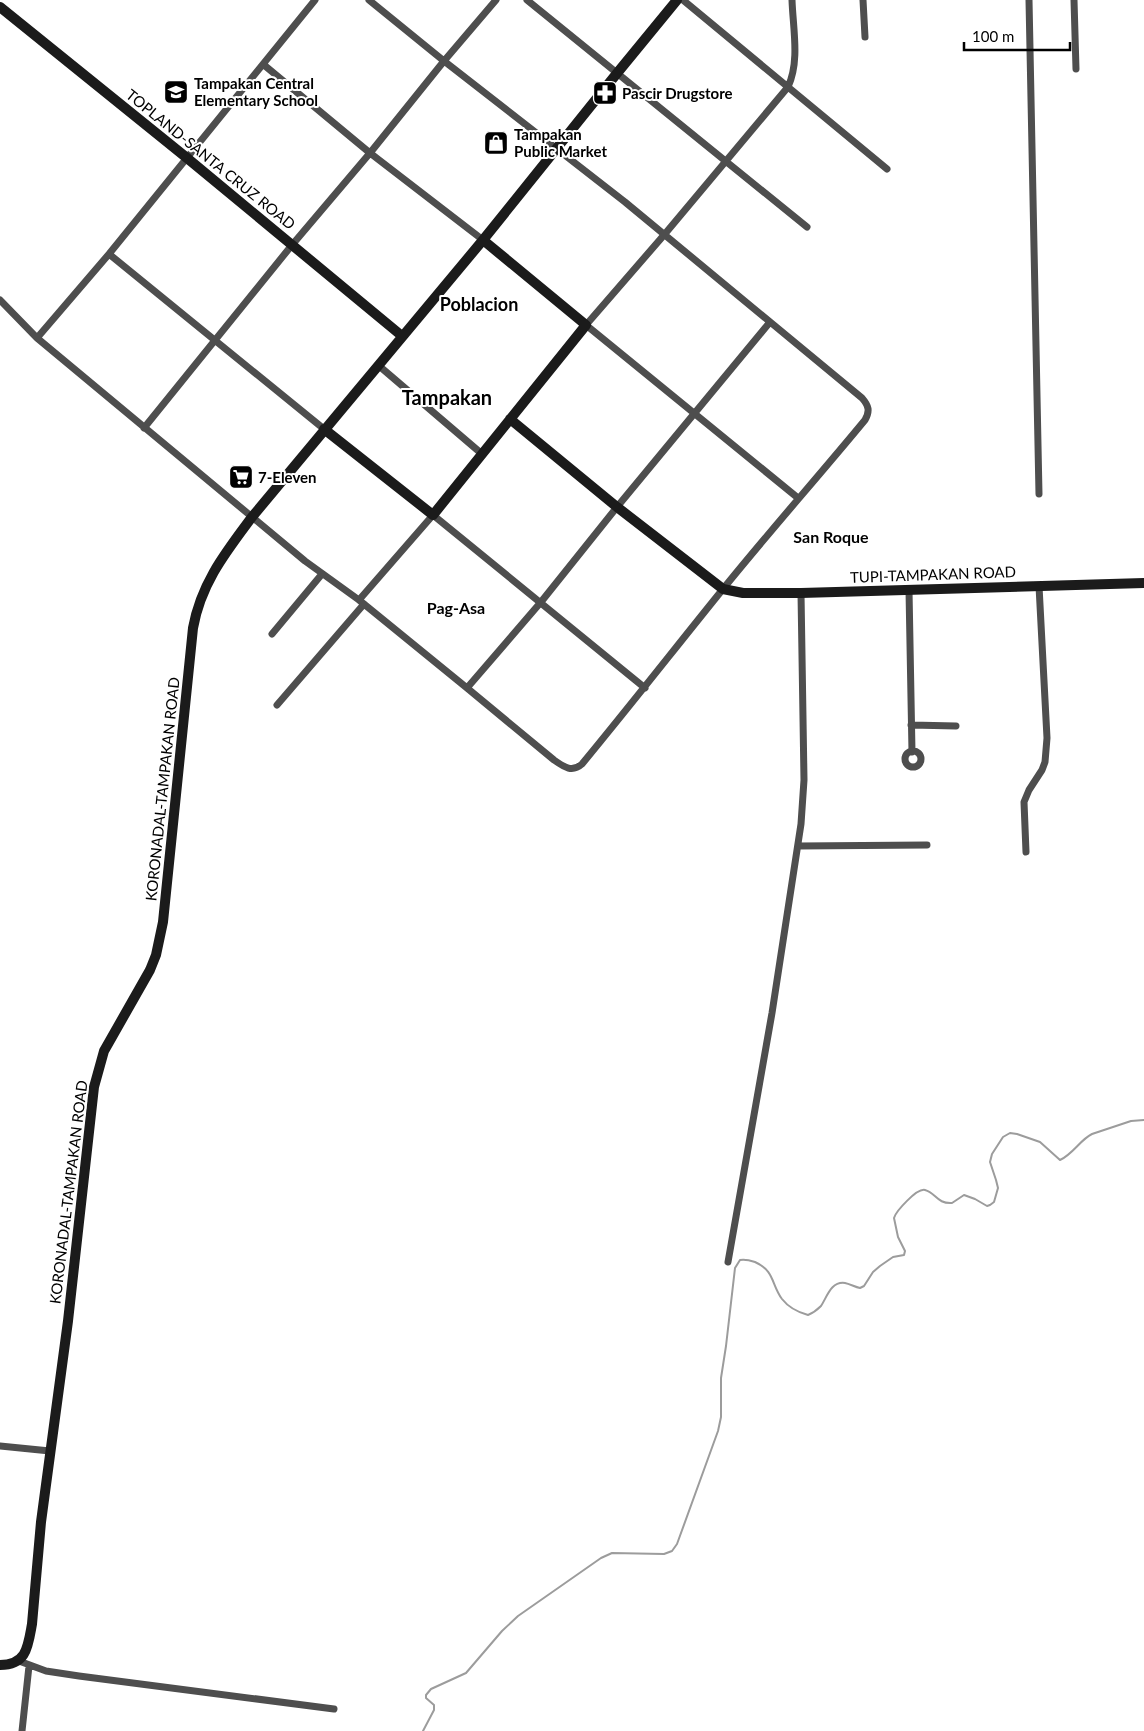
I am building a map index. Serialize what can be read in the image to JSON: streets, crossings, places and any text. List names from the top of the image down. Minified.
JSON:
{"streets":{"main road":["TOPLAND-SANTA CRUZ ROAD","TUPI-TAMPAKAN ROAD","KORONADAL-TAMPAKAN ROAD"]},"crossings":[["TOPLAND-SANTA CRUZ ROAD","KORONADAL-TAMPAKAN ROAD"]],"districts":["Poblacion","Tampakan","San Roque","Pag-Asa"],"places":{"school or university":["Tampakan Central Elementary School"],"pharmacy":["Pascir Drugstore"],"shop":["Tampakan Public Market"],"supermarket":["7-Eleven"]},"scale_bar":"100 m"}
